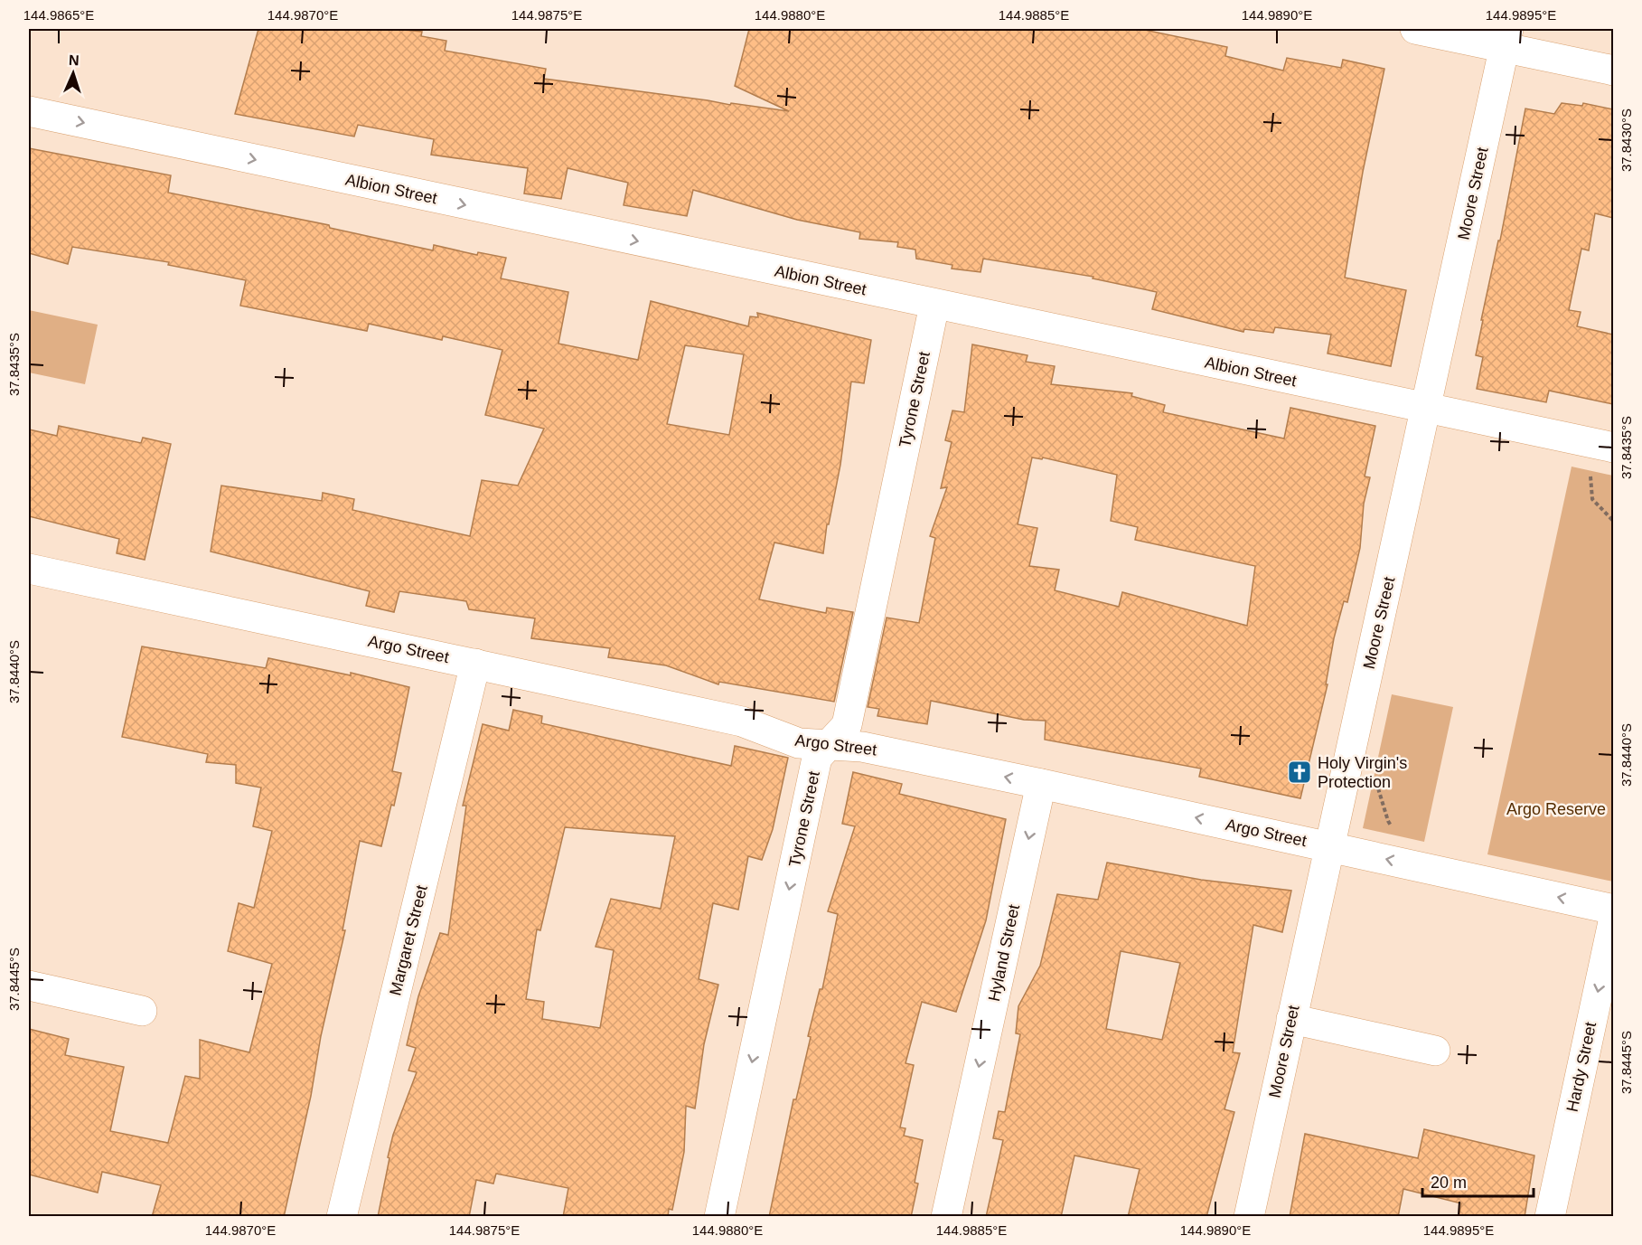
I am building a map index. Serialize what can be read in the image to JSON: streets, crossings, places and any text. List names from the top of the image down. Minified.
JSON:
{"streets":{"street":["Albion Street","Moore Street","Tyrone Street","Argo Street","Margaret Street","Hyland Street","Hardy Street"]},"crossings":[["Albion Street","Moore Street"],["Albion Street","Tyrone Street"],["Moore Street","Argo Street"],["Tyrone Street","Argo Street"],["Argo Street","Margaret Street"],["Argo Street","Hyland Street"]],"one_way":["Albion Street","Tyrone Street","Argo Street","Hyland Street","Hardy Street"],"parks":["Argo Reserve"],"places":{"church":["Holy Virgin's Protection"]},"scale_bar":"20 m","north":"top","coordinates":["144.9865°E","144.9870°E","144.9875°E","144.9880°E","144.9885°E","144.9890°E","144.9895°E","37.8430°S","37.8435°S","37.8440°S","37.8445°S"]}
